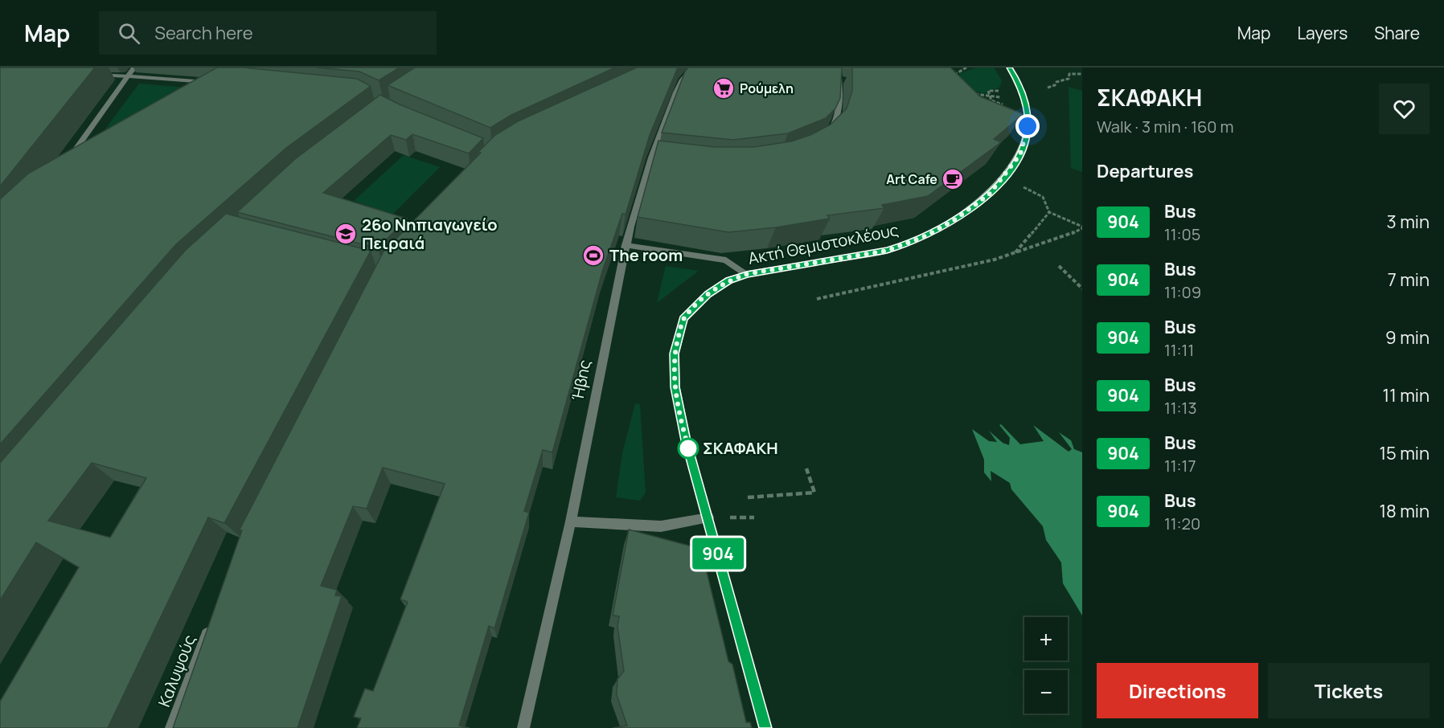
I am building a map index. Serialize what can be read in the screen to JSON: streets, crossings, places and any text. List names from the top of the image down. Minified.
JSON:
{"streets":{"main road":["Ακτή Θεμιστοκλέους"],"street":["Ήβης","Καλυψούς"]},"places":{"supermarket":["Ρούμελη"],"cafe":["Art Cafe"],"school or university":["26ο Νηπιαγωγείο Πειραιά"],"sports":["The room"],"other":["ΣΚΑΦΑΚΗ"]},"lines":["bus line 904"],"page":{"header":"Map","search":"Search here","nav":["Map","Layers","Share"],"on_map":"904","heading":[["ΣΚΑΦΑΚΗ","Walk · 3 min · 160 m"],"Departures"],"list":[{"mark":"904","name":"Bus","note":"11:05","value":"3 min"},{"mark":"904","name":"Bus","note":"11:09","value":"7 min"},{"mark":"904","name":"Bus","note":"11:11","value":"9 min"},{"mark":"904","name":"Bus","note":"11:13","value":"11 min"},{"mark":"904","name":"Bus","note":"11:17","value":"15 min"},{"mark":"904","name":"Bus","note":"11:20","value":"18 min"}],"map_buttons":["+","−"],"buttons":["Directions","Tickets"]}}
